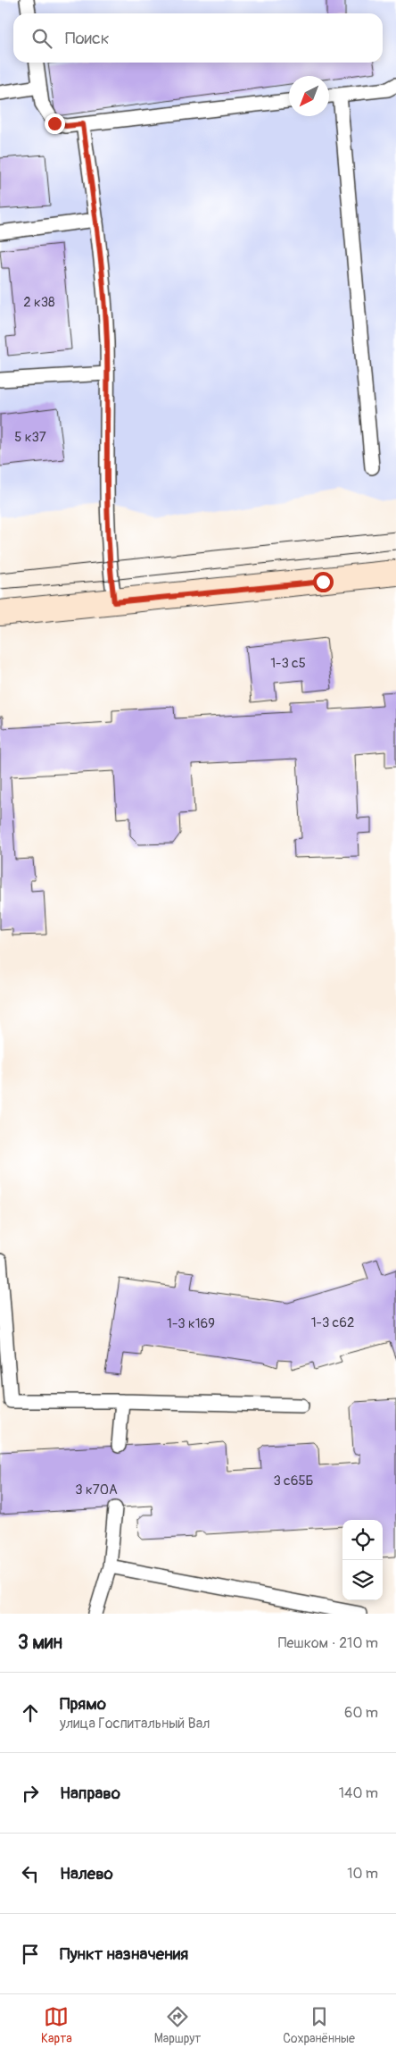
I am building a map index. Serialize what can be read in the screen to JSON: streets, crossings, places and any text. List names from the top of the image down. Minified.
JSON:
{"house_numbers":["2 к38","5 к37","1-3 с5","1-3 с62","1-3 к169","3 с65Б","3 к70А"],"north":"bottom left","page":{"search":"Поиск","heading":["3 мин","Пешком · 210 m"],"list":[["Прямо","улица Госпитальный Вал","60 m"],["Направо","140 m"],["Налево","10 m"],"Пункт назначения"],"nav":["Карта","Маршрут","Сохранённые"]}}
